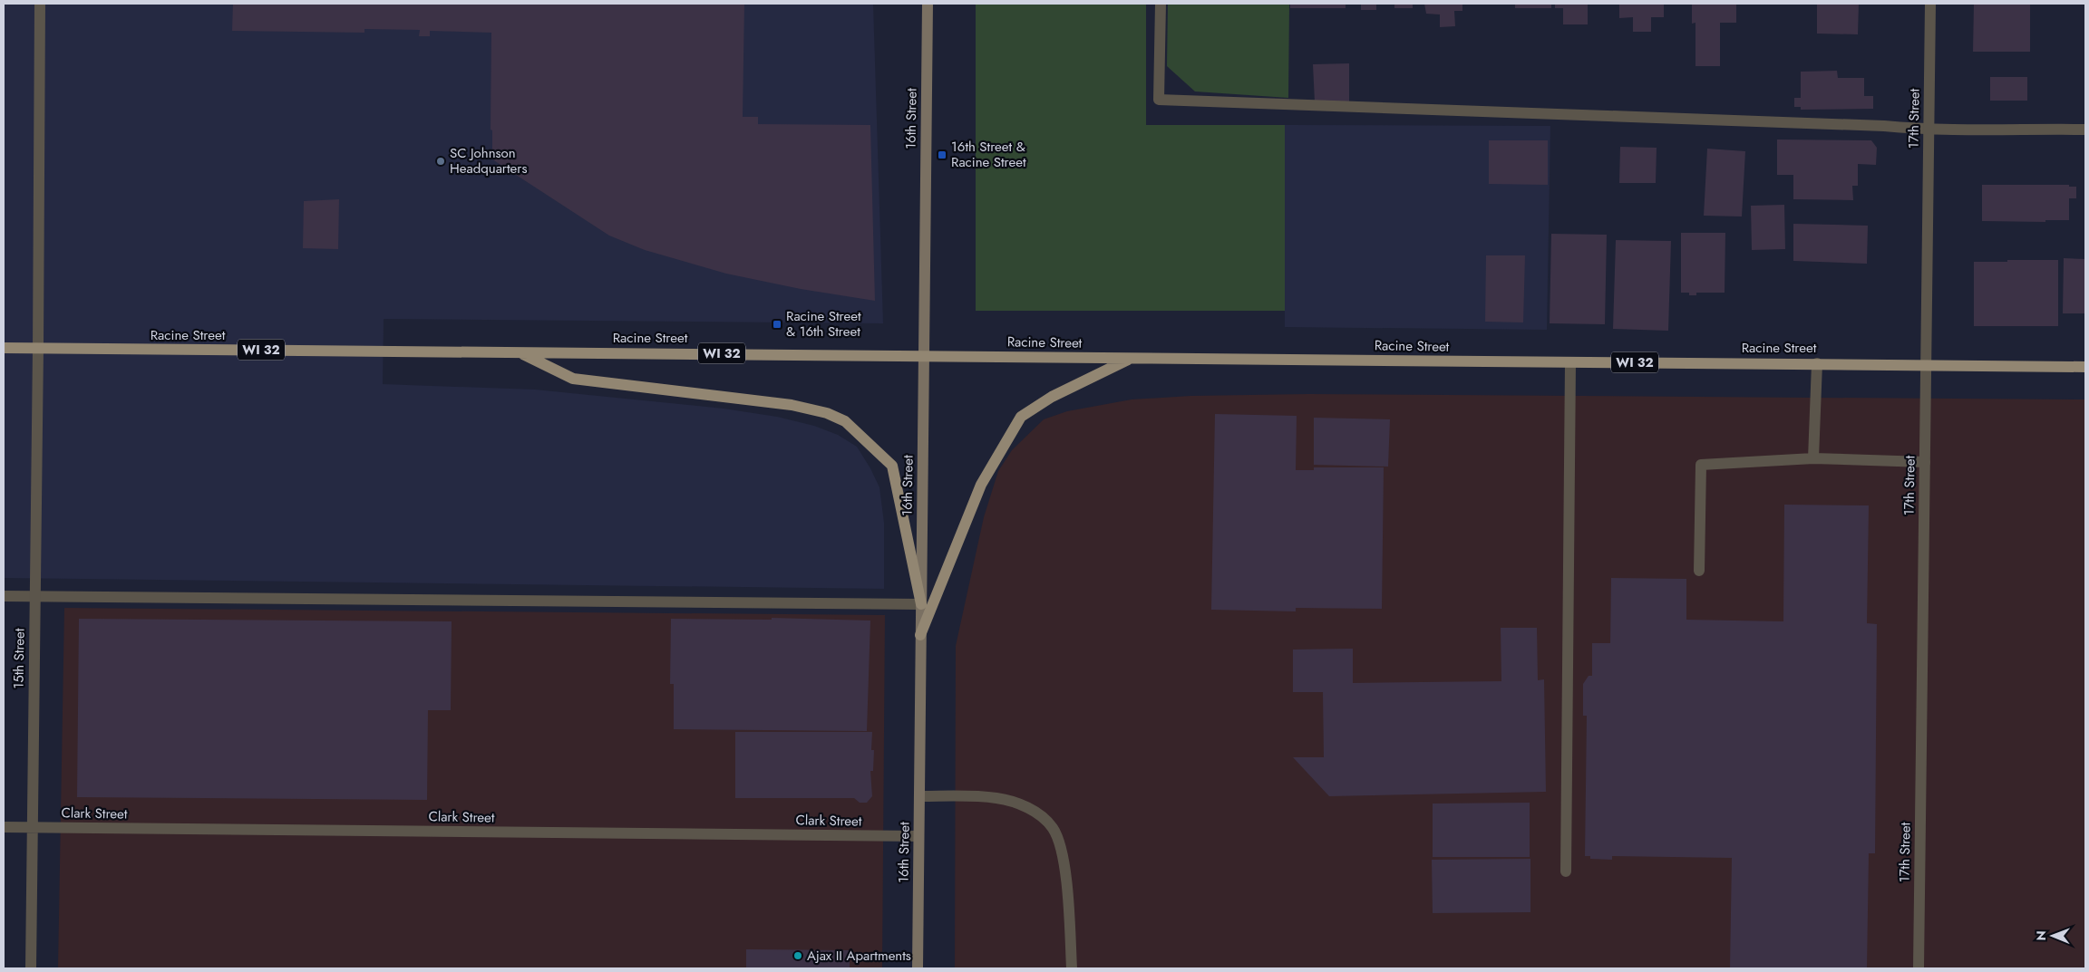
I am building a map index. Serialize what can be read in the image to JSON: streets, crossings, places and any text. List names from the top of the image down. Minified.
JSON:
{"streets":{"main road":["Racine Street","WI 32"],"street":["16th Street","17th Street","15th Street","Clark Street"]},"crossings":[["16th Street","Racine Street"],["16th Street","Clark Street"],["17th Street","Racine Street"],["Racine Street","15th Street"],["15th Street","Clark Street"]],"places":{"transit":["16th Street & Racine Street","Racine Street & 16th Street"],"other":["SC Johnson Headquarters","Ajax II Apartments"]},"north":"left"}
